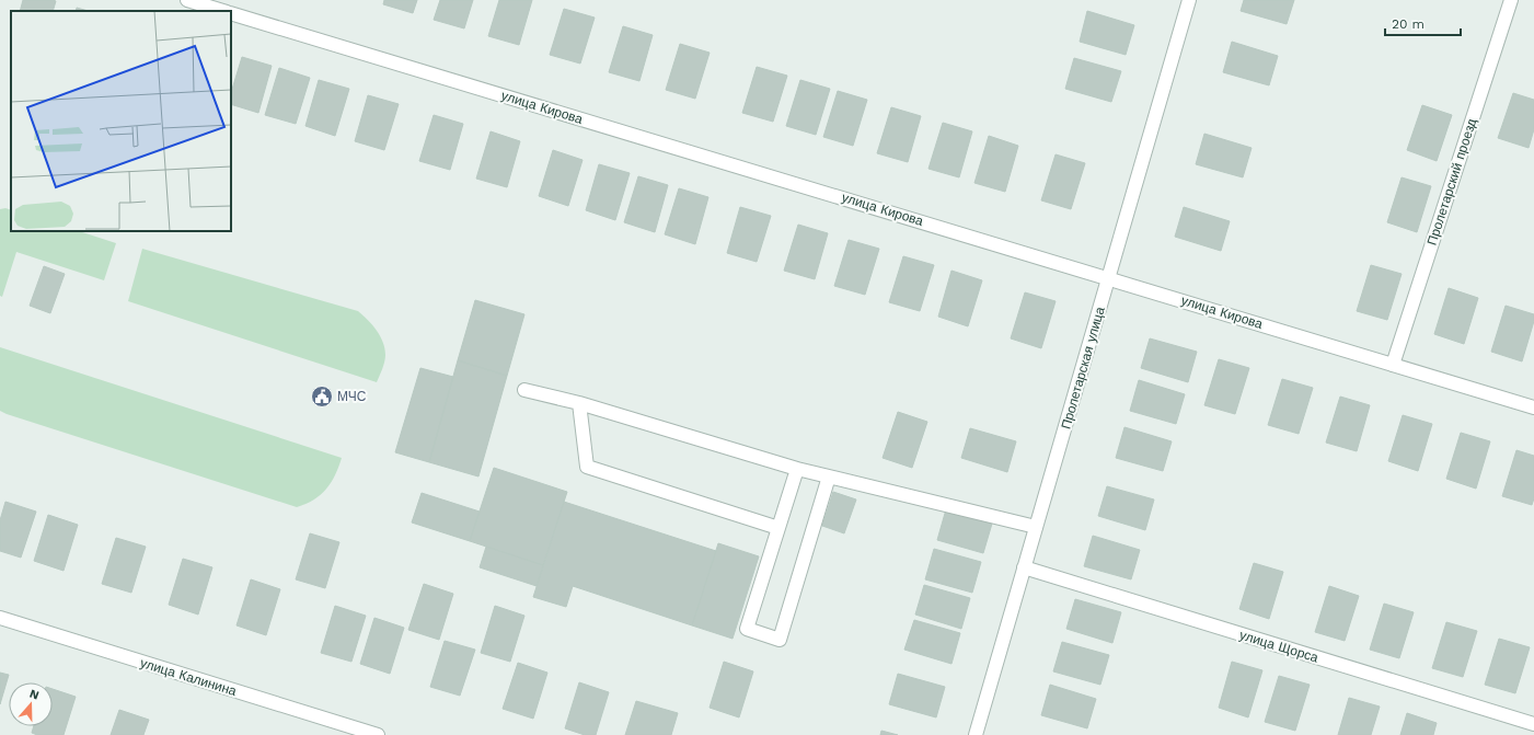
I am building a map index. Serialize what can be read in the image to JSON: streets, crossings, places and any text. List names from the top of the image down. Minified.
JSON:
{"streets":{"street":["улица Кирова","Пролетарский проезд","Пролетарская улица","улица Щорса","улица Калинина"]},"crossings":[["улица Кирова","Пролетарский проезд"],["улица Кирова","Пролетарская улица"],["Пролетарская улица","улица Щорса"]],"places":{"public building":["МЧС"]},"scale_bar":"20 m","north":"top"}
